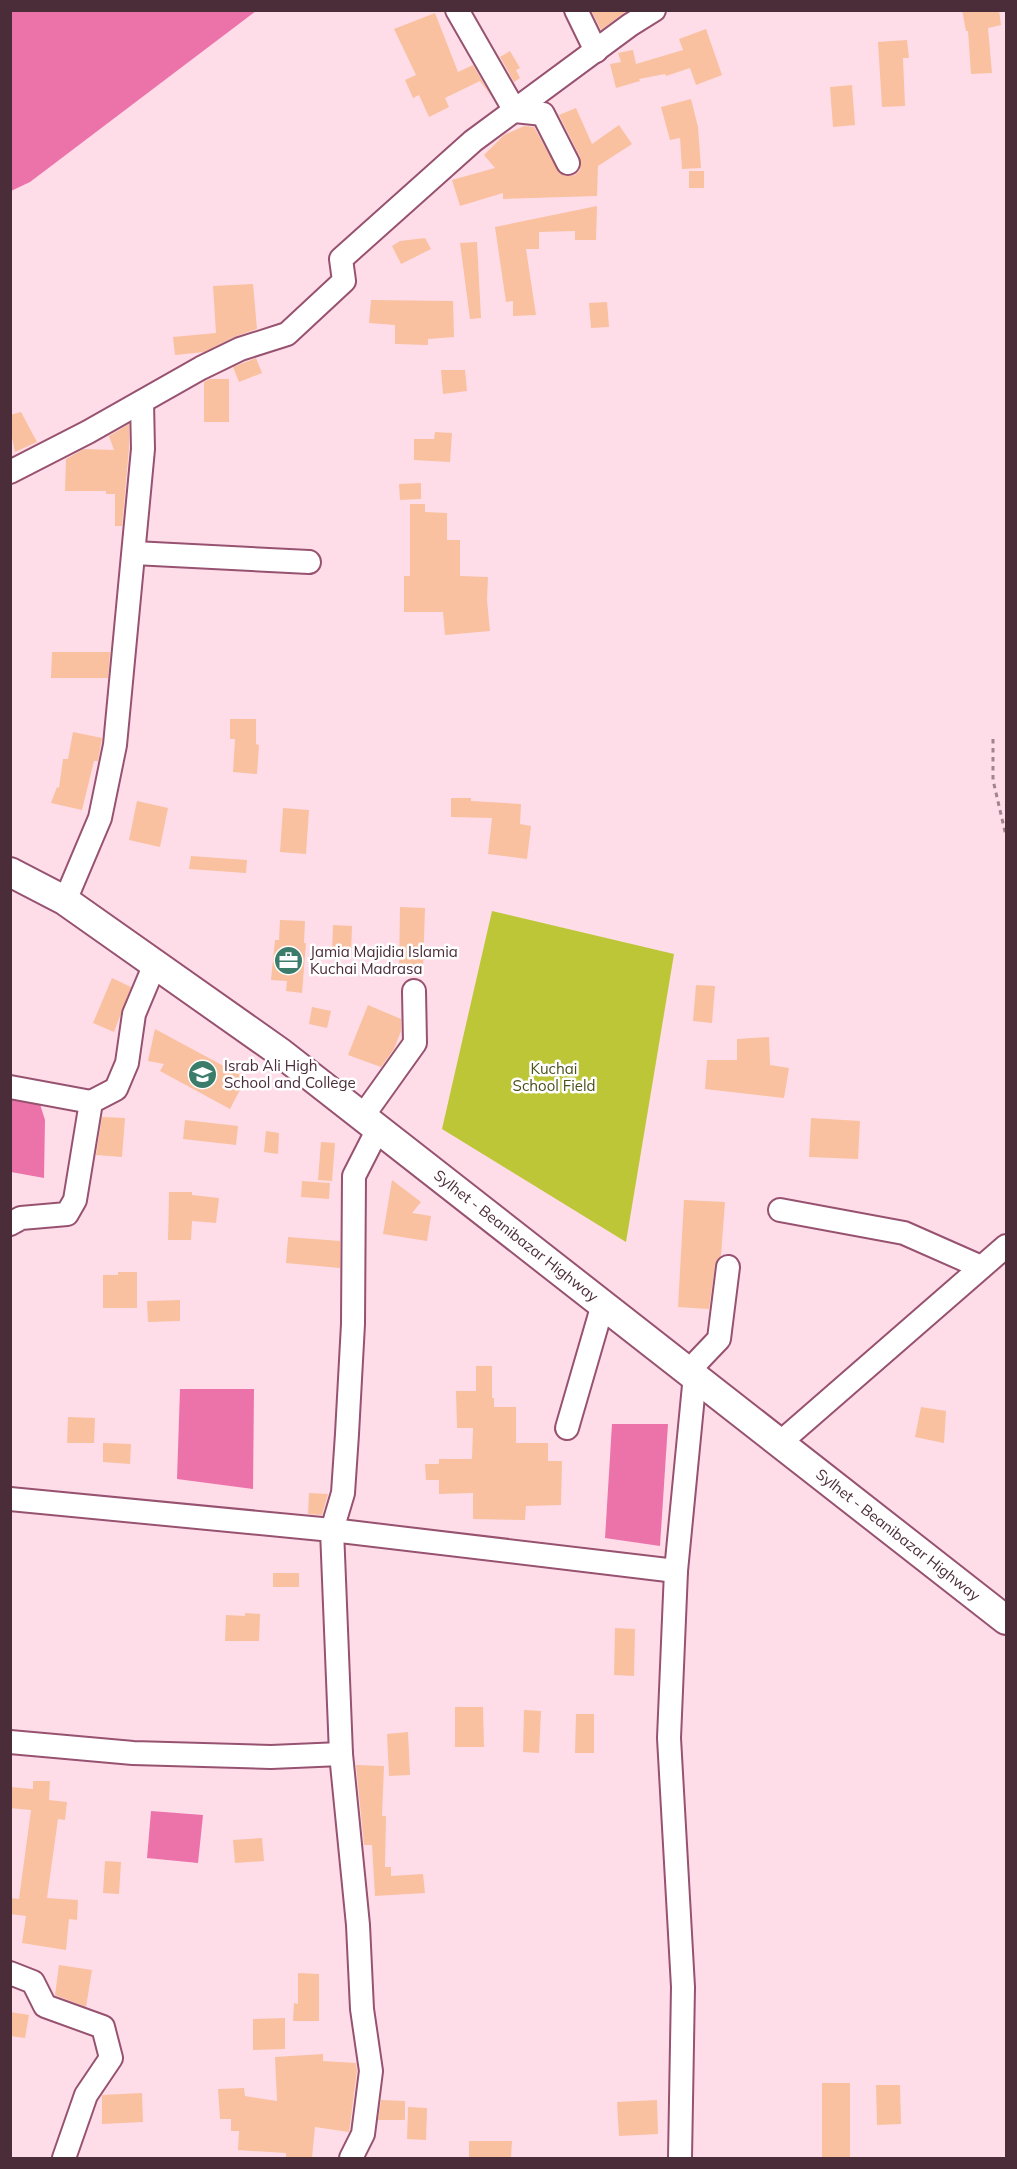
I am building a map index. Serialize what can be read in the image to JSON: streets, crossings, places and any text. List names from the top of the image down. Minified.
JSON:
{"streets":{"main road":["Sylhet - Beanibazar Highway"]},"parks":["Kuchai School Field"],"places":{"office":["Jamia Majidia Islamia Kuchai Madrasa"],"school or university":["Israb Ali High School and College"]}}
